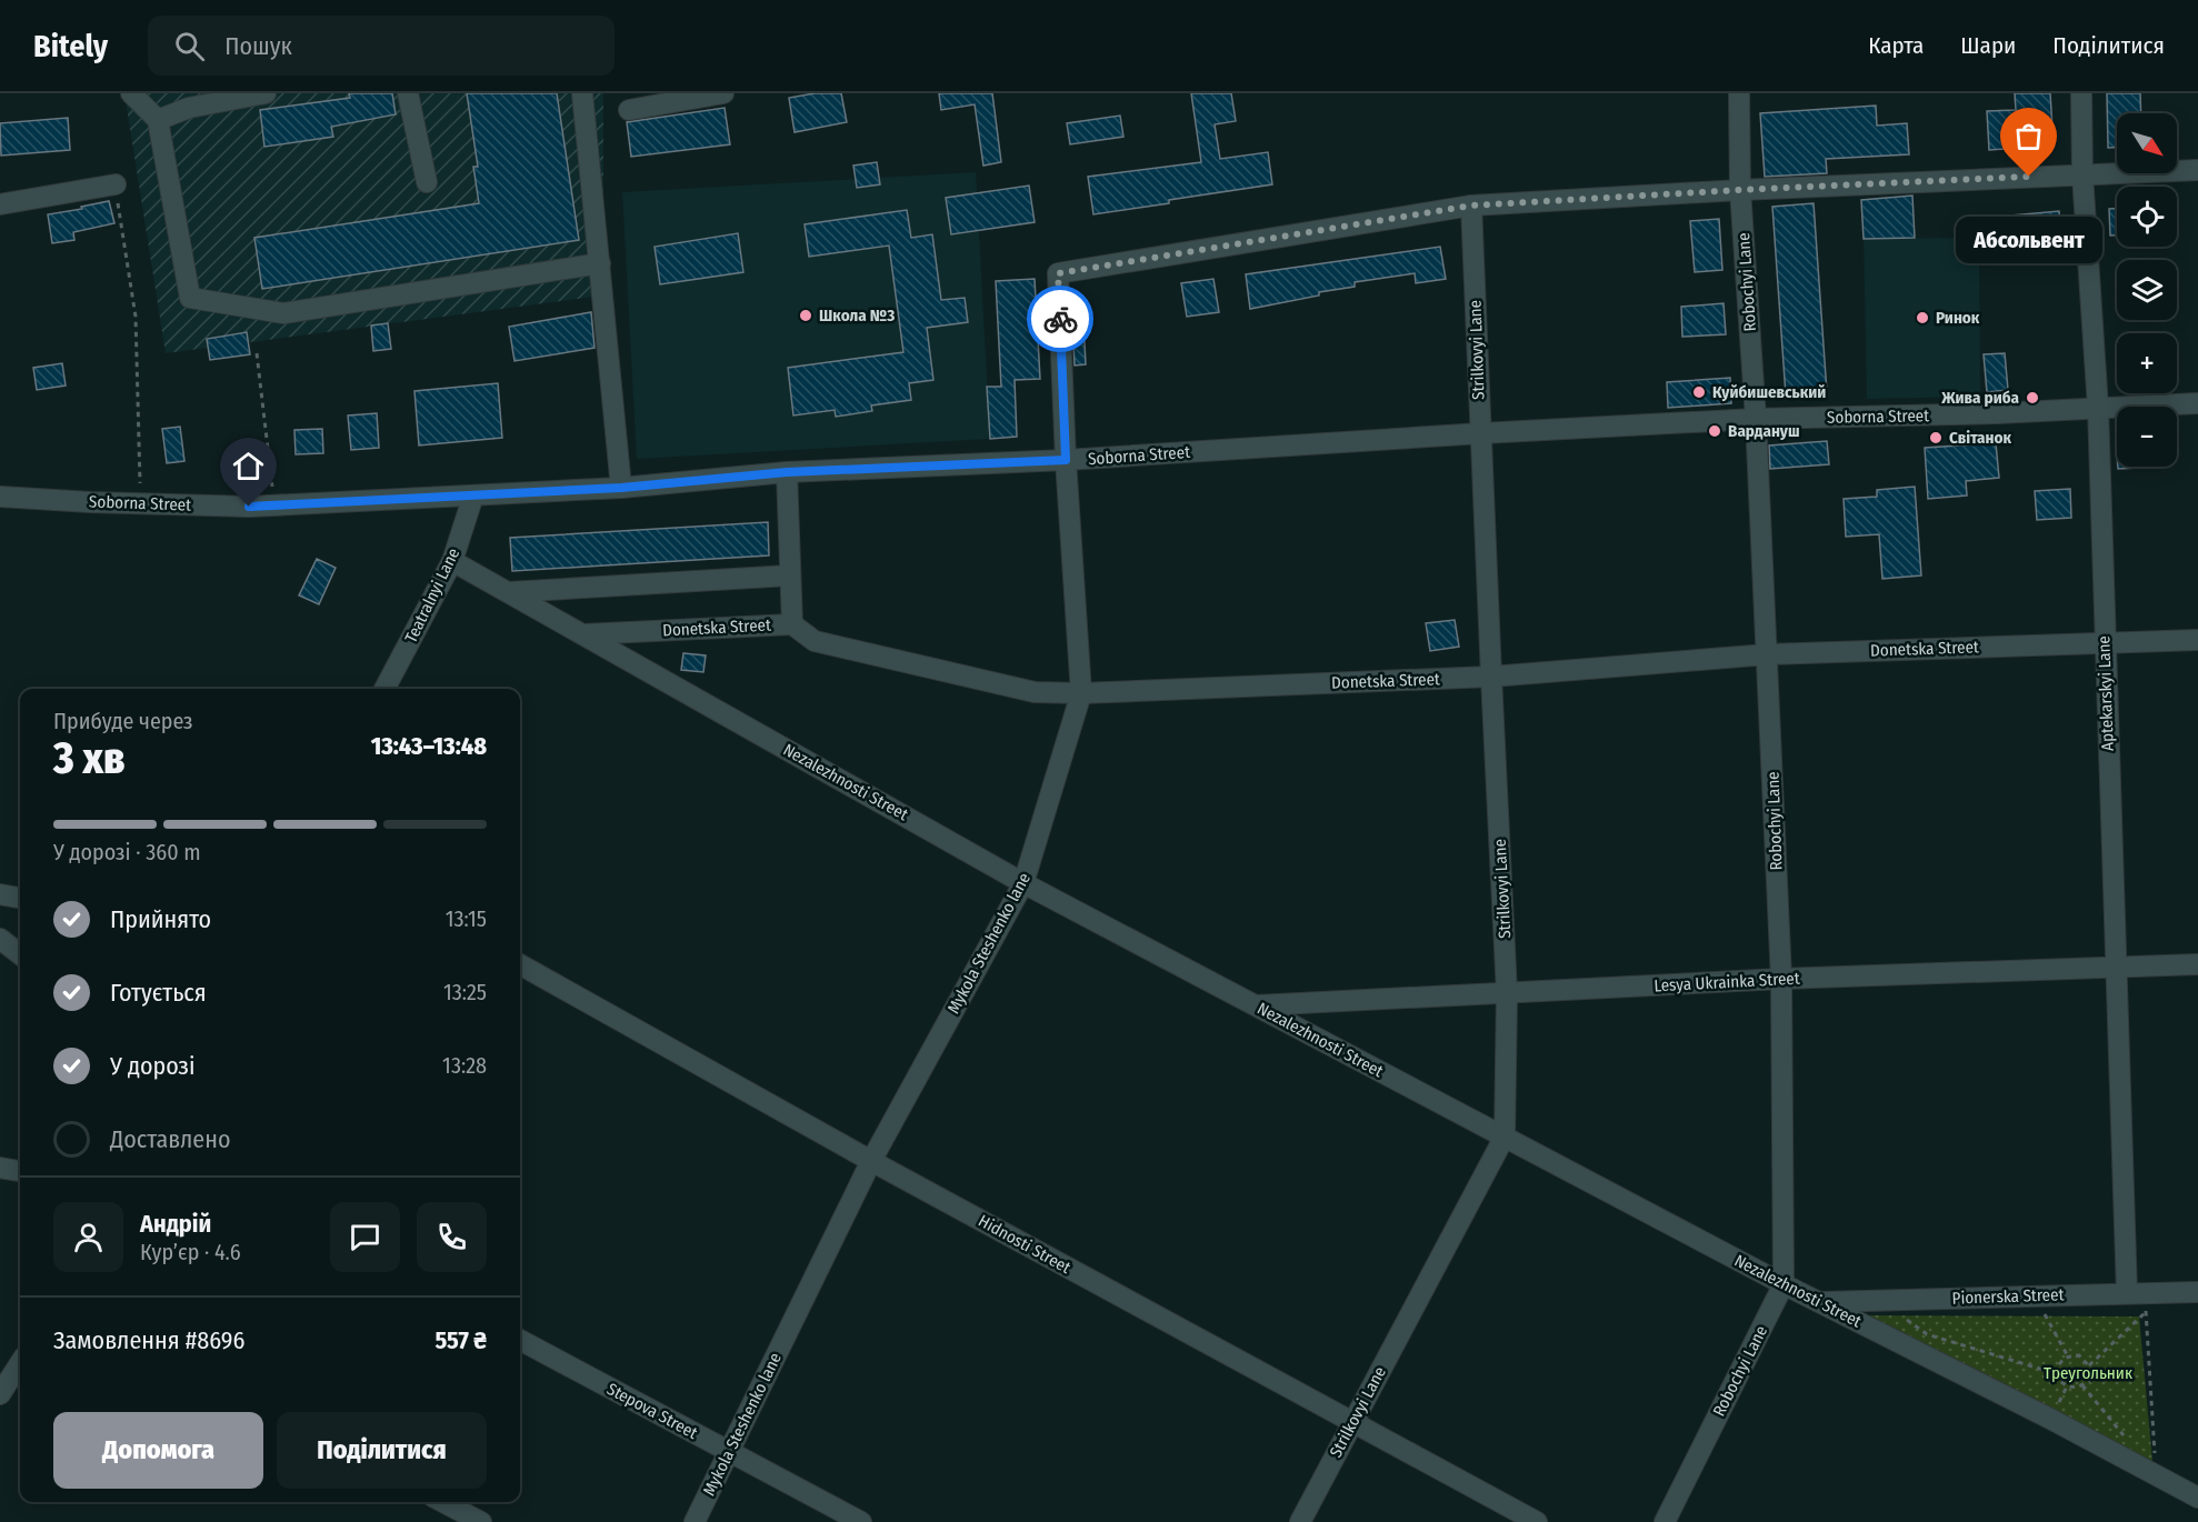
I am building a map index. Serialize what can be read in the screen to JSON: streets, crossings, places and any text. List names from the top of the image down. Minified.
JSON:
{"streets":{"street":["Robochyi Lane","Strilkovyi Lane","Soborna Street","Teatralnyi Lane","Donetska Street","Aptekarskyi Lane","Nezalezhnosti Street","Mykola Steshenko lane","Lesya Ukrainka Street","Hidnosti Street","Pionerska Street","Stepova Street"]},"crossings":[["Robochyi Lane","Soborna Street"],["Robochyi Lane","Donetska Street"],["Robochyi Lane","Nezalezhnosti Street"],["Robochyi Lane","Lesya Ukrainka Street"],["Strilkovyi Lane","Soborna Street"],["Strilkovyi Lane","Donetska Street"],["Strilkovyi Lane","Nezalezhnosti Street"],["Strilkovyi Lane","Mykola Steshenko lane"],["Strilkovyi Lane","Lesya Ukrainka Street"],["Strilkovyi Lane","Hidnosti Street"],["Soborna Street","Teatralnyi Lane"],["Soborna Street","Aptekarskyi Lane"],["Soborna Street","Mykola Steshenko lane"],["Teatralnyi Lane","Nezalezhnosti Street"],["Donetska Street","Aptekarskyi Lane"],["Donetska Street","Nezalezhnosti Street"],["Donetska Street","Mykola Steshenko lane"],["Aptekarskyi Lane","Lesya Ukrainka Street"],["Aptekarskyi Lane","Pionerska Street"],["Nezalezhnosti Street","Mykola Steshenko lane"],["Nezalezhnosti Street","Lesya Ukrainka Street"],["Nezalezhnosti Street","Pionerska Street"],["Mykola Steshenko lane","Hidnosti Street"],["Mykola Steshenko lane","Stepova Street"]],"parks":["Треугольник"],"places":["Абсольвент","Школа №3","Ринок","Куйбишевський","Жива риба","Вардануш","Світанок"],"north":"bottom right","page":{"header":"Bitely","search":"Пошук","nav":["Карта","Шари","Поділитися"],"map_buttons":["+","−"],"bubble":"Абсольвент","heading":["3 хв","Прибуде через","13:43–13:48"],"panel":["Андрій","Кур’єр · 4.6","Замовлення #8696","557 ₴"],"bar":"У дорозі · 360 m","list":[["Прийнято","13:15"],["Готується","13:25"],["У дорозі","13:28"],"Доставлено"],"buttons":["Допомога","Поділитися"]}}
